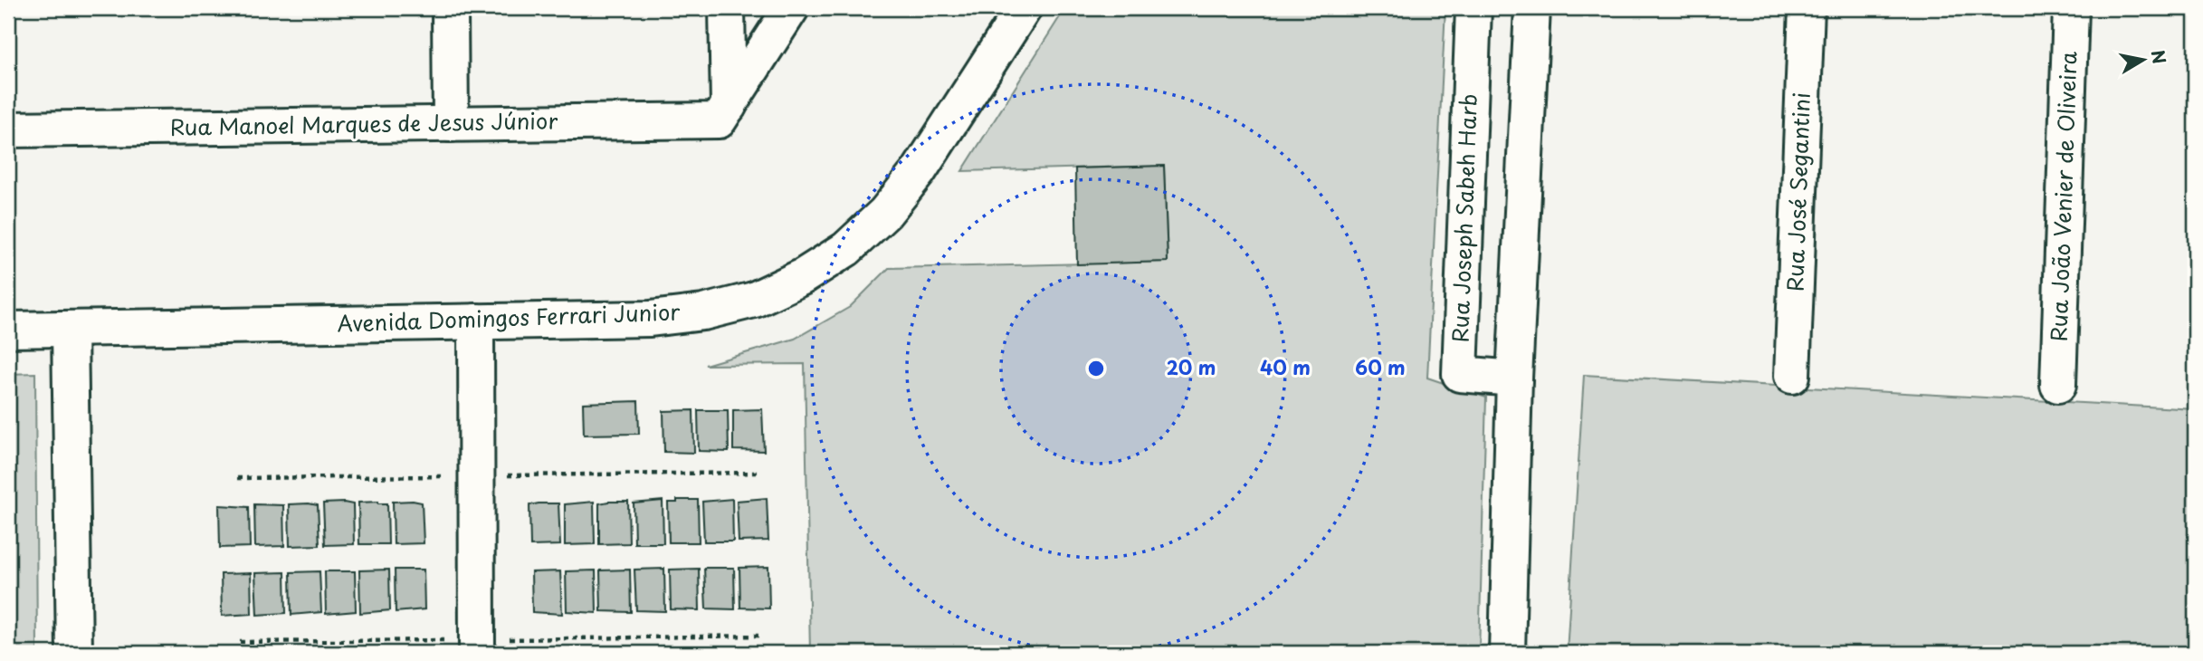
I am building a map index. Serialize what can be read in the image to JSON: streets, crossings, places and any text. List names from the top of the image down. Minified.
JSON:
{"streets":{"street":["Rua Manoel Marques de Jesus Júnior","Rua José Segantini","Rua João Venier de Oliveira","Rua Joseph Sabeh Harb","Avenida Domingos Ferrari Junior"]},"north":"right","rings":["20 m","40 m","60 m"]}
